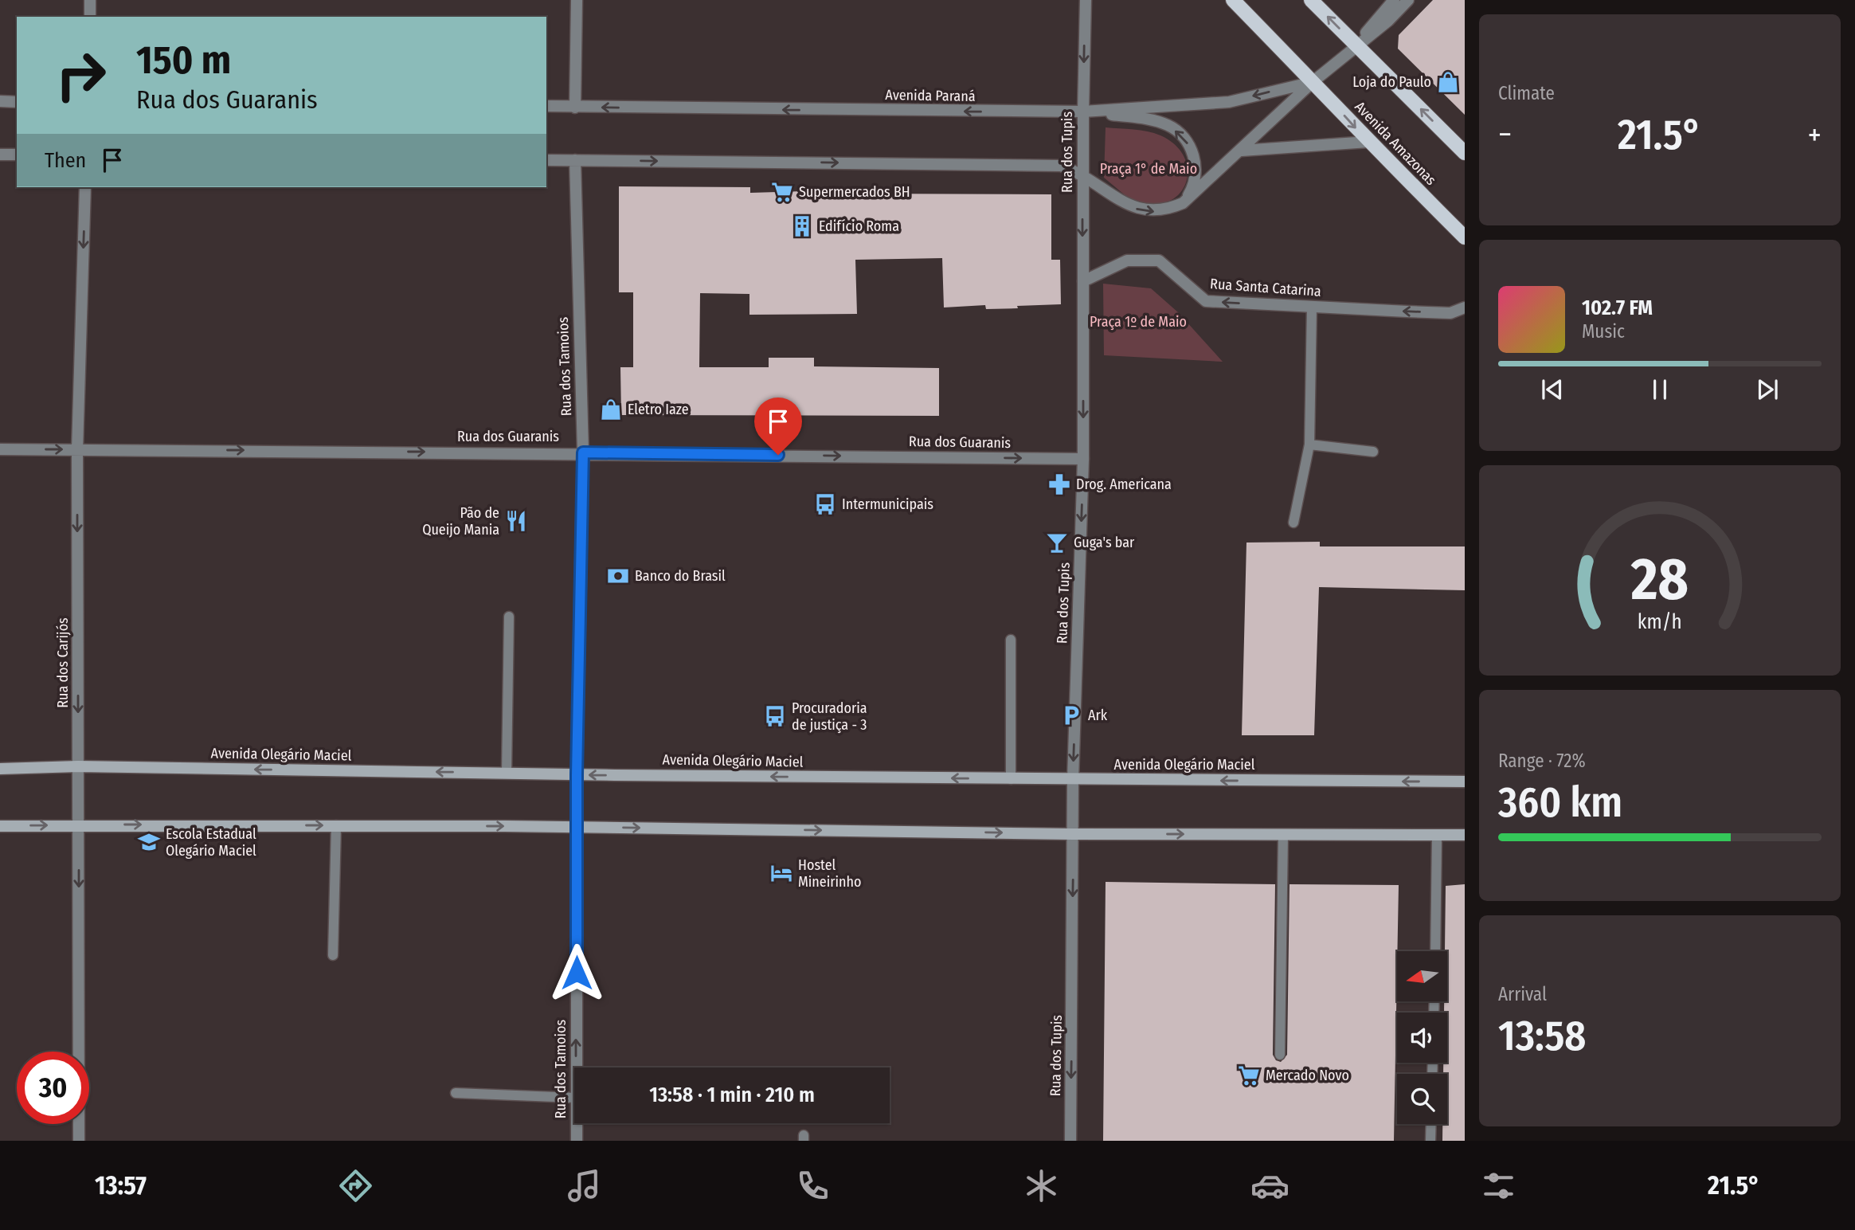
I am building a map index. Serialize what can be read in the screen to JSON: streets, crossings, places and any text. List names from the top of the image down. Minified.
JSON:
{"streets":{"main road":["Avenida Amazonas","Avenida Olegário Maciel"],"street":["Avenida Paraná","Rua dos Tupis","Rua Santa Catarina","Rua dos Tamoios","Rua dos Guaranis","Rua dos Carijós"]},"crossings":[["Avenida Paraná","Avenida Amazonas"],["Avenida Paraná","Rua dos Tupis"],["Avenida Paraná","Rua dos Tamoios"],["Rua dos Tupis","Rua Santa Catarina"],["Rua dos Tupis","Rua dos Guaranis"],["Rua dos Tupis","Avenida Olegário Maciel"],["Rua dos Tamoios","Rua dos Guaranis"],["Rua dos Tamoios","Avenida Olegário Maciel"],["Rua dos Guaranis","Rua dos Carijós"],["Rua dos Carijós","Avenida Olegário Maciel"]],"one_way":["Rua dos Tupis","Rua Santa Catarina","Rua dos Guaranis","Rua dos Carijós"],"parks":["Praça 1° de Maio","Praça 1º de Maio"],"places":{"shop":["Loja do Paulo","Eletro Iaze"],"supermarket":["Supermercados BH","Mercado Novo"],"building":["Edifício Roma"],"pharmacy":["Drog. Americana"],"bus stop":["Intermunicipais","Procuradoria de justiça - 3"],"restaurant":["Pão de Queijo Mania"],"bar":["Guga's bar"],"bank":["Banco do Brasil"],"parking":["Ark"],"school or university":["Escola Estadual Olegário Maciel"],"hotel":["Hostel Mineirinho"]},"north":"left","page":{"tile":["Climate",["Range · 72%","360 km"],["Arrival","13:58"]],"turn":["150 m","Rua dos Guaranis"],"heat":["−","21.5°","+"],"then":"Then","song":["102.7 FM","Music"],"limit":"30","trip":"13:58 · 1 min · 210 m","tabs":["13:57","21.5°"],"gauge":["28","km/h"]}}
